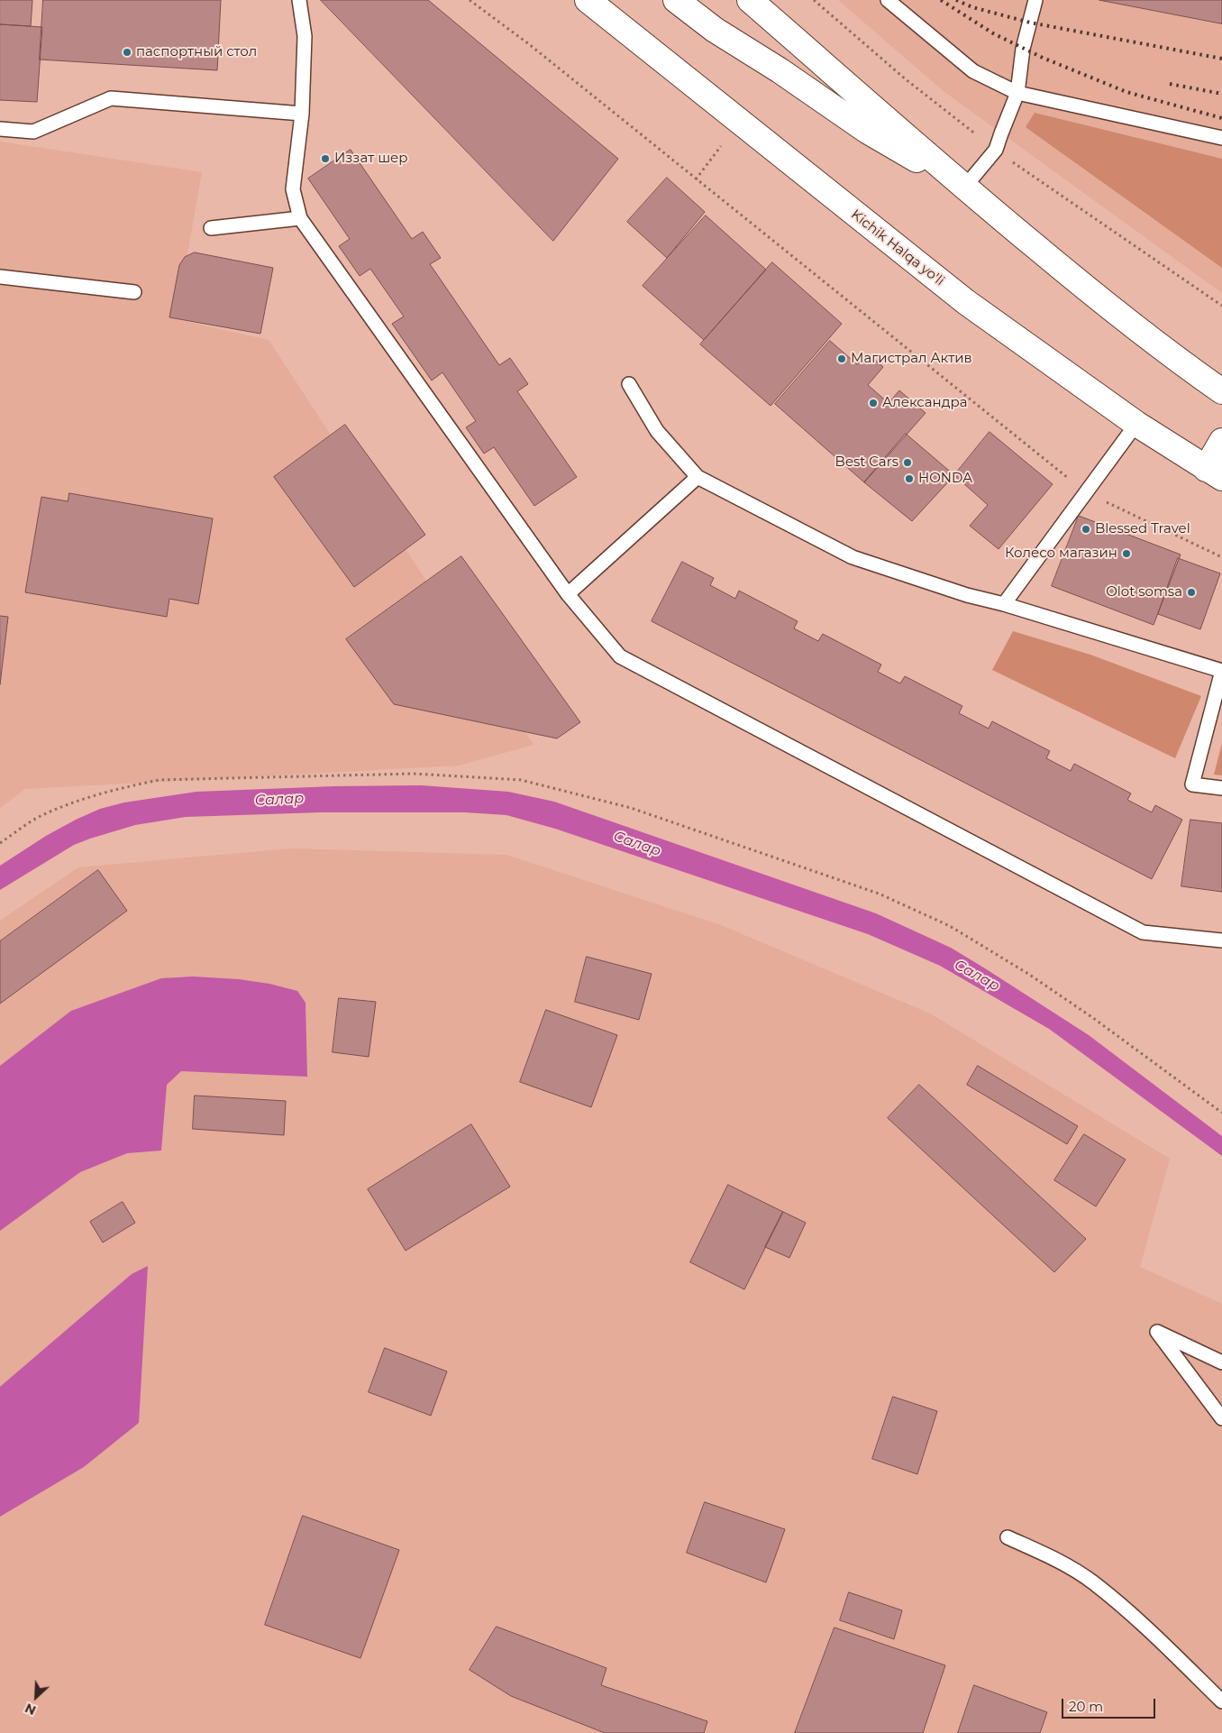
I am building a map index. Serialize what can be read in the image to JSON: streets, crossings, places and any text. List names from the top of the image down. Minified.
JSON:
{"streets":{"highway":["Kichik Halqa yo'li"]},"water":["Салар"],"places":["паспортный стол","Иззат шер","Магистрал Актив","Александра","Best Cars","HONDA","Blessed Travel","Колесо магазин","Olot somsa"],"scale_bar":"20 m","north":"bottom left"}
